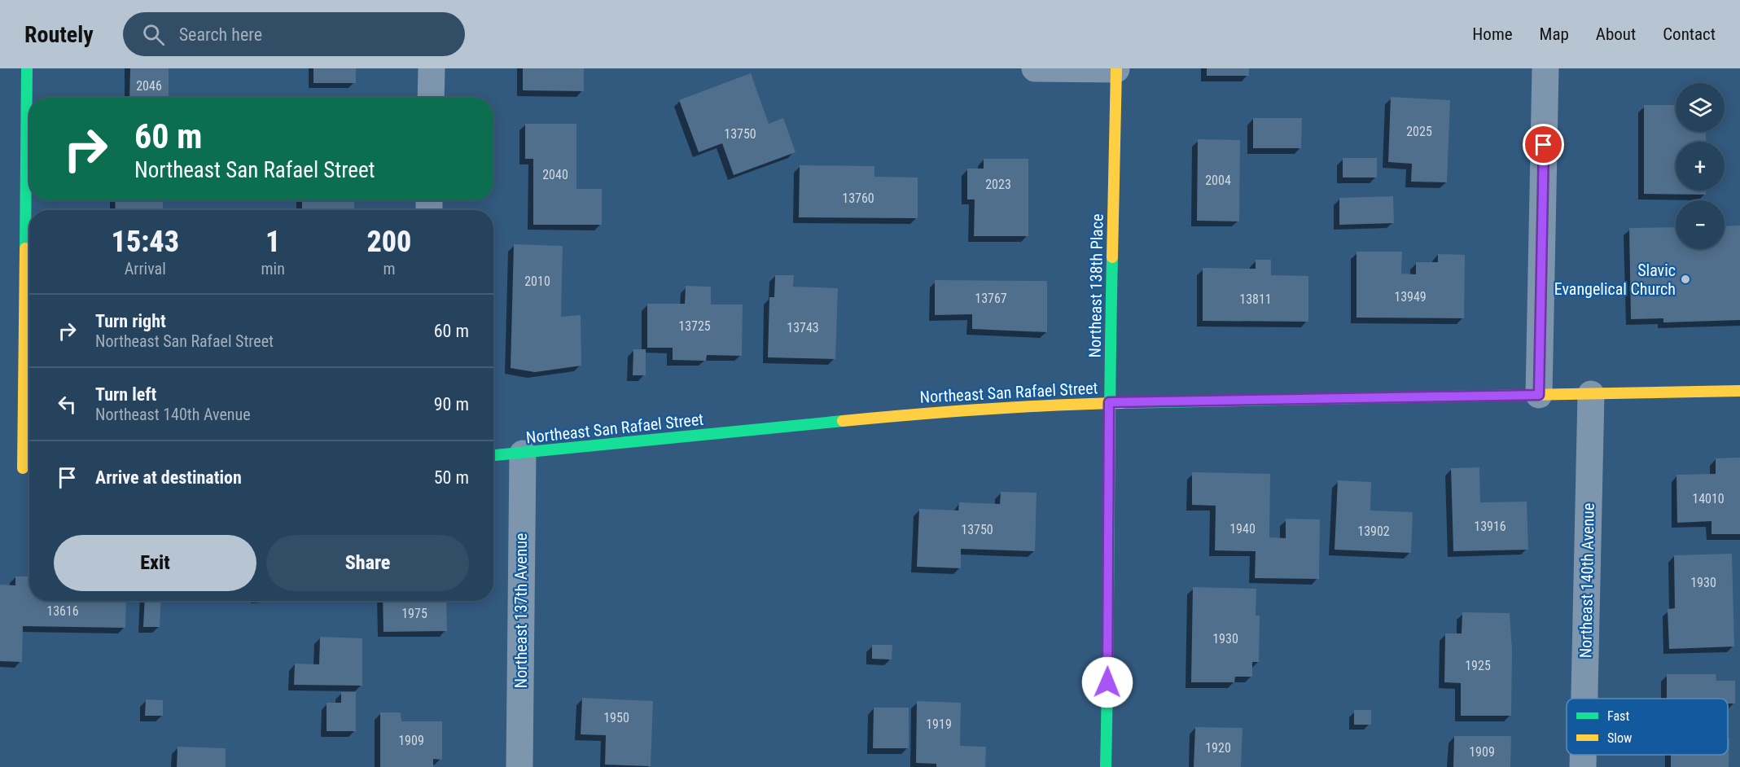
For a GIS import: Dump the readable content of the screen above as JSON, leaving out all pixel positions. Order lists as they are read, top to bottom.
{
  "streets": {
    "street": [
      "Northeast 138th Place",
      "Northeast San Rafael Street",
      "Northeast 140th Avenue",
      "Northeast 137th Avenue"
    ]
  },
  "crossings": [
    ["Northeast 138th Place", "Northeast San Rafael Street"],
    ["Northeast San Rafael Street", "Northeast 140th Avenue"],
    ["Northeast San Rafael Street", "Northeast 137th Avenue"]
  ],
  "places": ["Slavic Evangelical Church"],
  "house_numbers": [
    "2046",
    "2025",
    "13750",
    "2040",
    "2004",
    "2023",
    "13760",
    "2010",
    "13949",
    "13767",
    "13811",
    "13725",
    "13743",
    "14010",
    "13916",
    "1940",
    "13750",
    "13902",
    "1930",
    "13616",
    "1975",
    "1930",
    "1925",
    "1950",
    "1919",
    "1909",
    "1920",
    "1909"
  ],
  "legend": ["Fast", "Slow"],
  "page": {
    "header": "Routely",
    "search": "Search here",
    "nav": [
      "Home",
      "Map",
      "About",
      "Contact"
    ],
    "map_buttons": ["+", "−"],
    "turn": ["60 m", "Northeast San Rafael Street"],
    "eta": [
      "15:43",
      "Arrival",
      "1",
      "min",
      "200",
      "m"
    ],
    "list": [
      {
        "name": "Turn right",
        "note": "Northeast San Rafael Street",
        "value": "60 m"
      },
      {
        "name": "Turn left",
        "note": "Northeast 140th Avenue",
        "value": "90 m"
      },
      {
        "name": "Arrive at destination",
        "value": "50 m"
      }
    ],
    "buttons": ["Exit", "Share"]
  }
}
